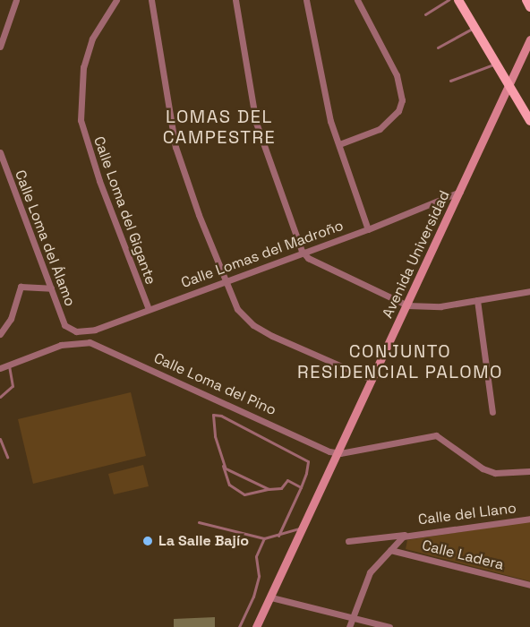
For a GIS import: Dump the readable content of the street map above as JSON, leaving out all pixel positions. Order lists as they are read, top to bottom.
{
  "streets": {
    "street": [
      "Calle Loma del Gigante",
      "Calle Loma del Álamo",
      "Calle Lomas del Madroño",
      "Avenida Universidad",
      "Calle Loma del Pino",
      "Calle del Llano",
      "Calle Ladera"
    ]
  },
  "crossings": [
    ["Calle Loma del Gigante", "Calle Lomas del Madroño"],
    ["Calle Loma del Álamo", "Calle Lomas del Madroño"],
    ["Calle Lomas del Madroño", "Avenida Universidad"],
    ["Avenida Universidad", "Calle Loma del Pino"],
    ["Calle del Llano", "Calle Ladera"]
  ],
  "districts": ["LOMAS DEL CAMPESTRE", "CONJUNTO RESIDENCIAL PALOMO"],
  "places": ["La Salle Bajío"]
}
